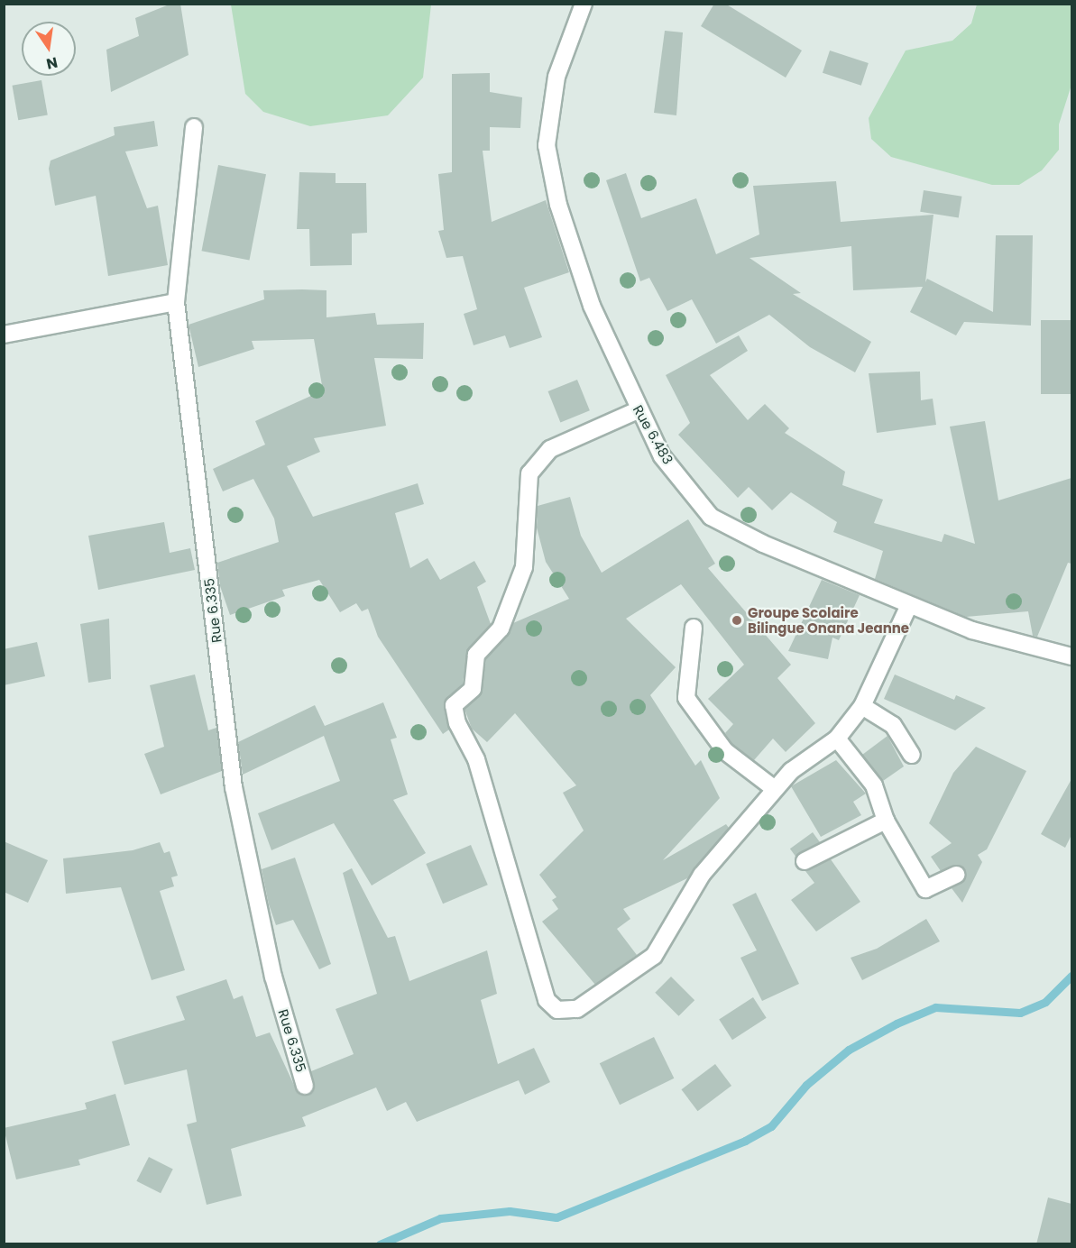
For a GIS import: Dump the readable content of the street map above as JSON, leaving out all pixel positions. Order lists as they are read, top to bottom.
{
  "streets": {
    "street": ["Rue 6.483", "Rue 6.335"]
  },
  "places": ["Groupe Scolaire Bilingue Onana Jeanne"],
  "north": "bottom"
}
